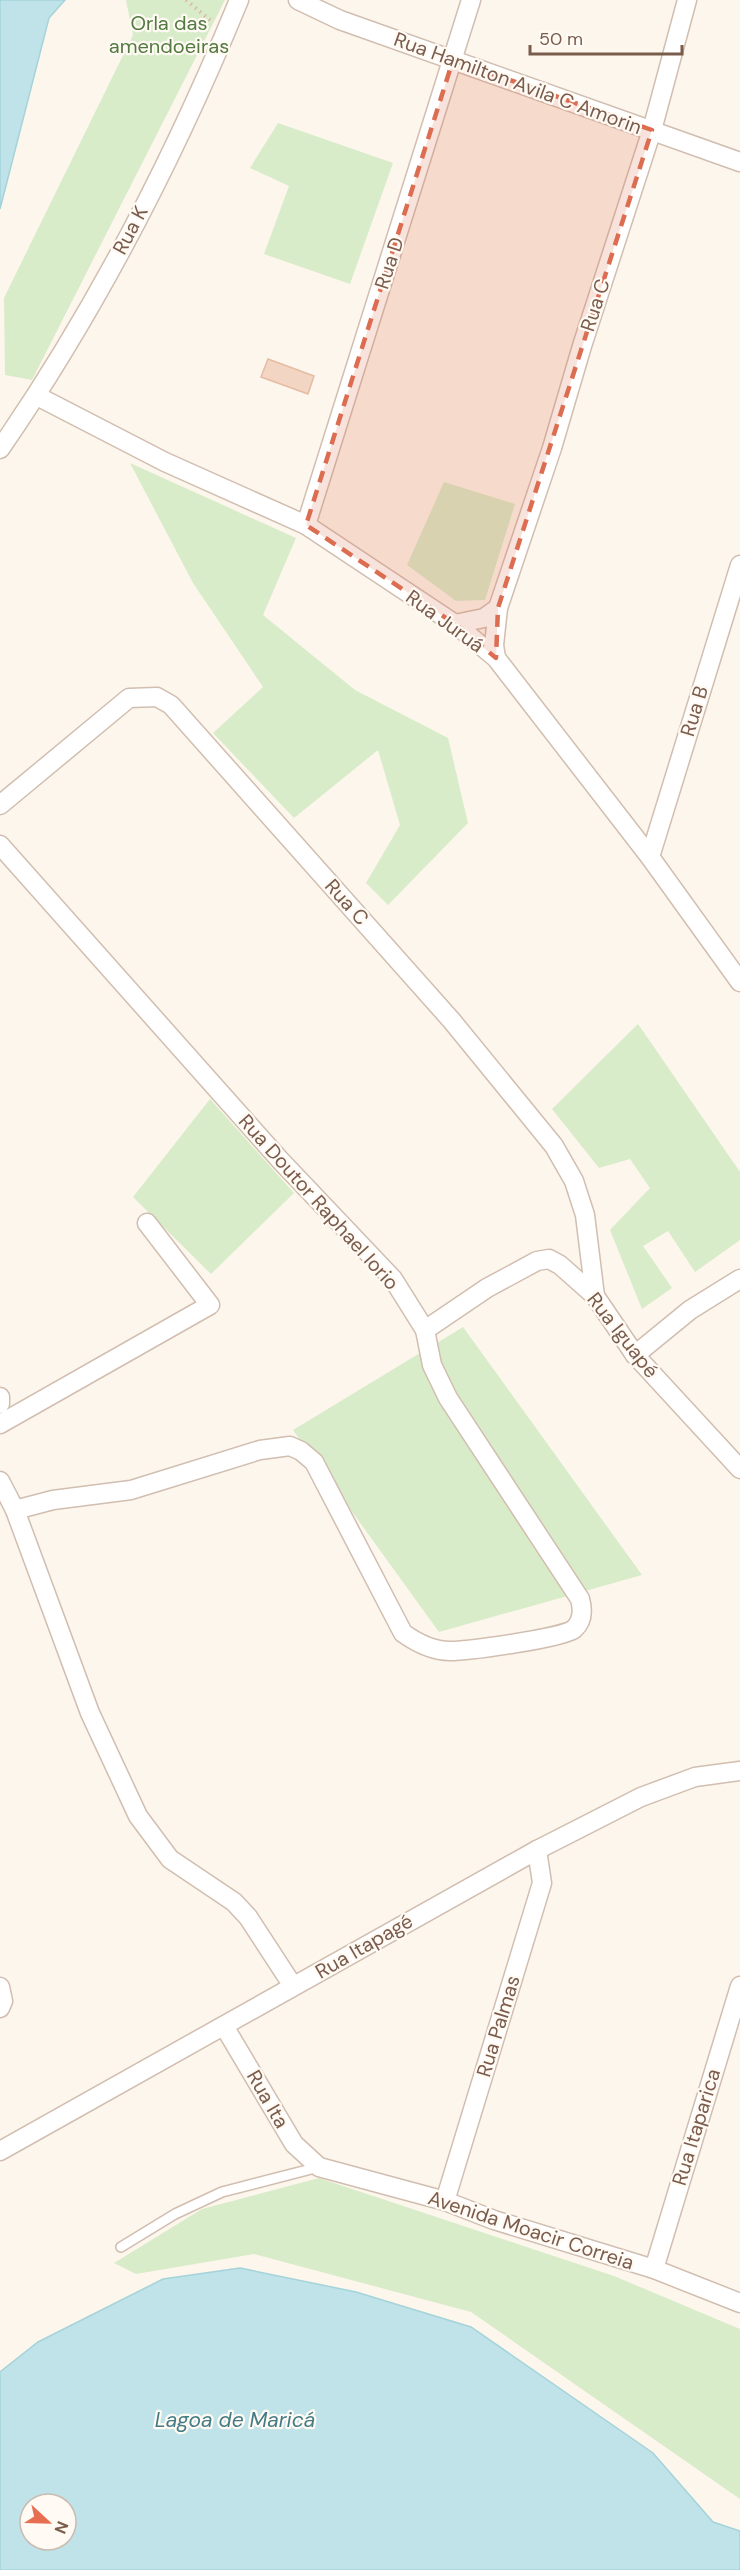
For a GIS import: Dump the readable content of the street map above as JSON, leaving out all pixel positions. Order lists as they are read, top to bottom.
{
  "streets": {
    "street": [
      "Rua Hamilton Avila C Amorin",
      "Rua K",
      "Rua D",
      "Rua C",
      "Rua Juruá",
      "Rua B",
      "Rua Doutor Raphael Iorio",
      "Rua Iguapé",
      "Rua Itapagé",
      "Rua Palmas",
      "Rua Ita",
      "Rua Itaparica",
      "Avenida Moacir Correia"
    ]
  },
  "crossings": [
    ["Rua Hamilton Avila C Amorin", "Rua D"],
    ["Rua Hamilton Avila C Amorin", "Rua C"],
    ["Rua K", "Rua Juruá"],
    ["Rua D", "Rua Juruá"],
    ["Rua C", "Rua Juruá"],
    ["Rua C", "Rua Iguapé"],
    ["Rua Juruá", "Rua B"],
    ["Rua Doutor Raphael Iorio", "Rua Iguapé"],
    ["Rua Itapagé", "Rua Palmas"],
    ["Rua Itapagé", "Rua Ita"],
    ["Rua Palmas", "Avenida Moacir Correia"],
    ["Rua Ita", "Avenida Moacir Correia"],
    ["Rua Itaparica", "Avenida Moacir Correia"]
  ],
  "water": ["Lagoa de Maricá"],
  "parks": ["Orla das amendoeiras"],
  "scale_bar": "50 m",
  "north": "right"
}
